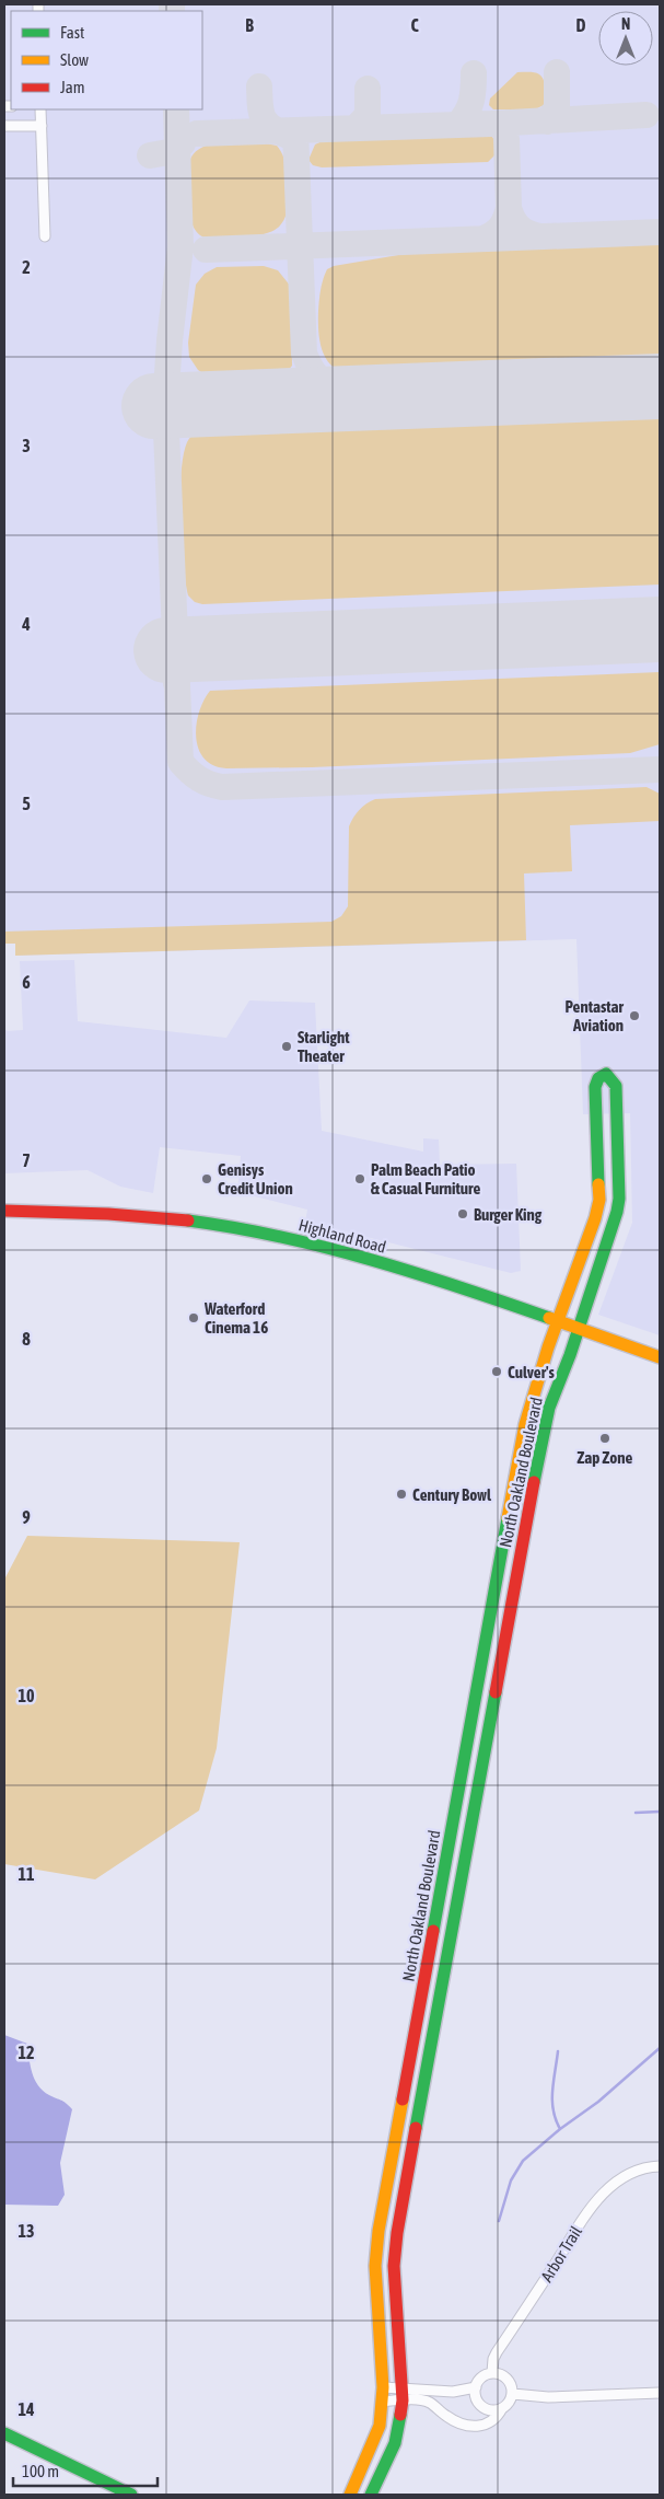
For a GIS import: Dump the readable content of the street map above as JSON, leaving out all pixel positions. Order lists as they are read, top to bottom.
{
  "streets": {
    "main road": ["Highland Road", "North Oakland Boulevard"],
    "street": ["Arbor Trail"]
  },
  "crossings": [
    ["Highland Road", "North Oakland Boulevard"]
  ],
  "places": [
    "Pentastar Aviation",
    "Starlight Theater",
    "Genisys Credit Union",
    "Palm Beach Patio & Casual Furniture",
    "Burger King",
    "Waterford Cinema 16",
    "Culver's",
    "Zap Zone",
    "Century Bowl"
  ],
  "legend": ["Fast", "Slow", "Jam"],
  "scale_bar": "100 m",
  "north": "top",
  "grid": {
    "columns": ["B", "C", "D"],
    "rows": [
      "2",
      "3",
      "4",
      "5",
      "6",
      "7",
      "8",
      "9",
      "10",
      "11",
      "12",
      "13",
      "14"
    ]
  }
}
